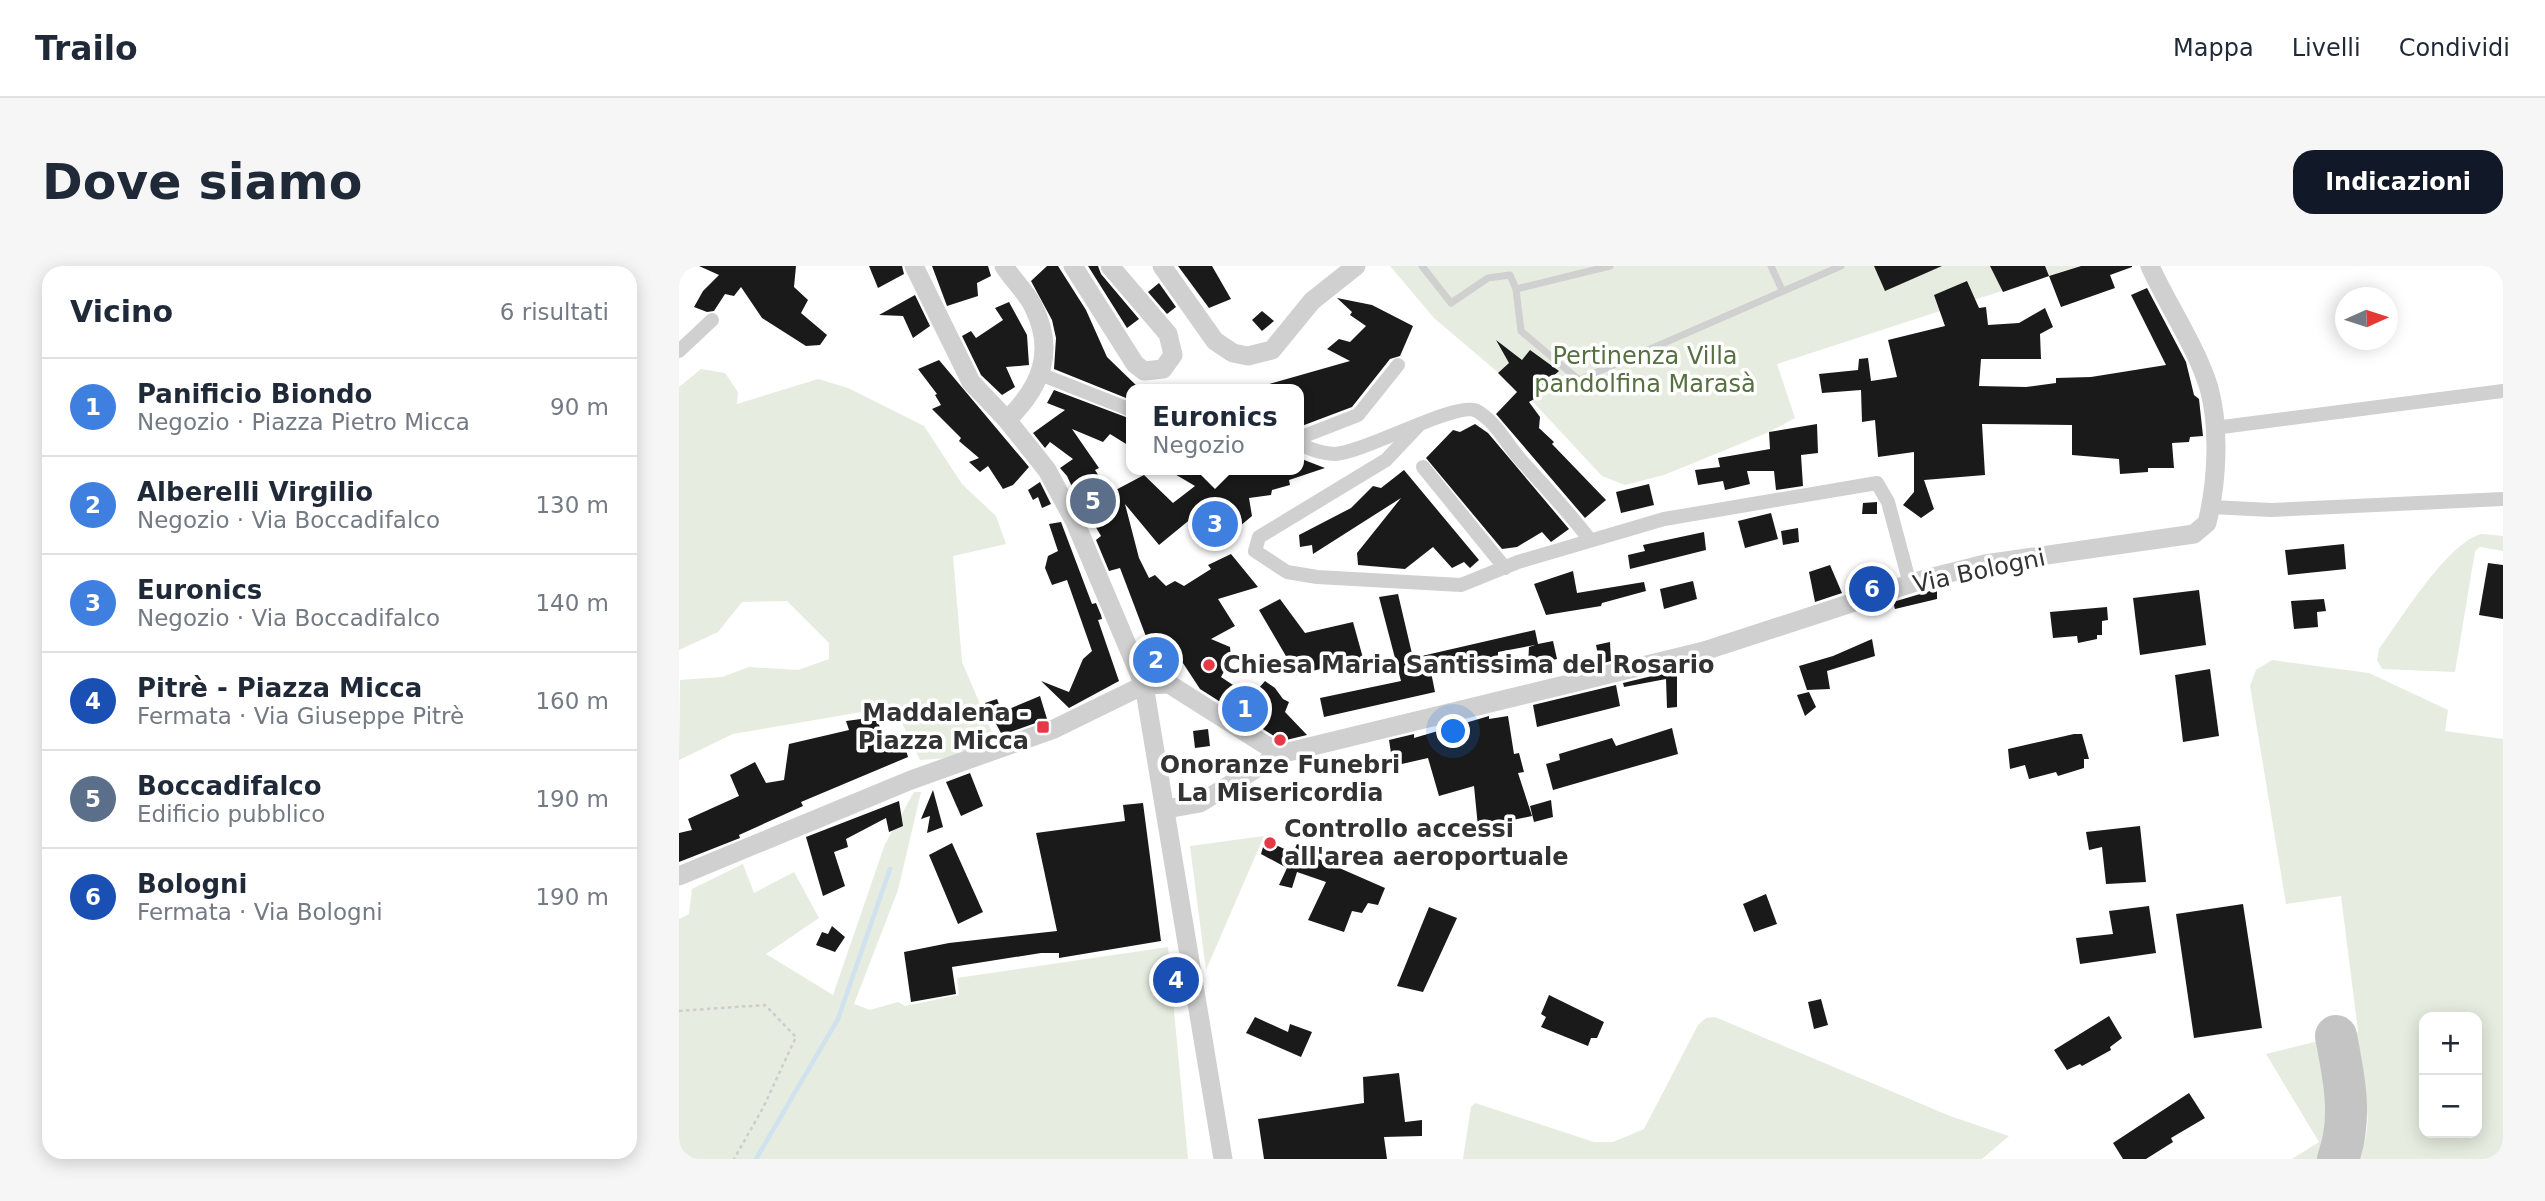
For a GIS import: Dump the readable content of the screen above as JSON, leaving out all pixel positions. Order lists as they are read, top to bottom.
{
  "streets": {
    "street": ["Via Bologni"]
  },
  "parks": ["Pertinenza Villa pandolfina Marasà"],
  "places": {
    "other": ["Chiesa Maria Santissima del Rosario", "Onoranze Funebri La Misericordia", "Controllo accessi all'area aeroportuale"],
    "transit": ["Maddalena - Piazza Micca"]
  },
  "north": "right",
  "page": {
    "header": "Trailo",
    "nav": ["Mappa", "Livelli", "Condividi"],
    "buttons": "Indicazioni",
    "title": "Dove siamo",
    "heading": ["Vicino", "6 risultati"],
    "list": [
      {
        "mark": "1",
        "name": "Panificio Biondo",
        "note": "Negozio · Piazza Pietro Micca",
        "value": "90 m"
      },
      {
        "mark": "2",
        "name": "Alberelli Virgilio",
        "note": "Negozio · Via Boccadifalco",
        "value": "130 m"
      },
      {
        "mark": "3",
        "name": "Euronics",
        "note": "Negozio · Via Boccadifalco",
        "value": "140 m"
      },
      {
        "mark": "4",
        "name": "Pitrè - Piazza Micca",
        "note": "Fermata · Via Giuseppe Pitrè",
        "value": "160 m"
      },
      {
        "mark": "5",
        "name": "Boccadifalco",
        "note": "Edificio pubblico",
        "value": "190 m"
      },
      {
        "mark": "6",
        "name": "Bologni",
        "note": "Fermata · Via Bologni",
        "value": "190 m"
      }
    ],
    "popup": ["Euronics", "Negozio"],
    "pins": [
      "5",
      "3",
      "6",
      "2",
      "1",
      "4"
    ],
    "map_buttons": ["+", "−"]
  }
}
